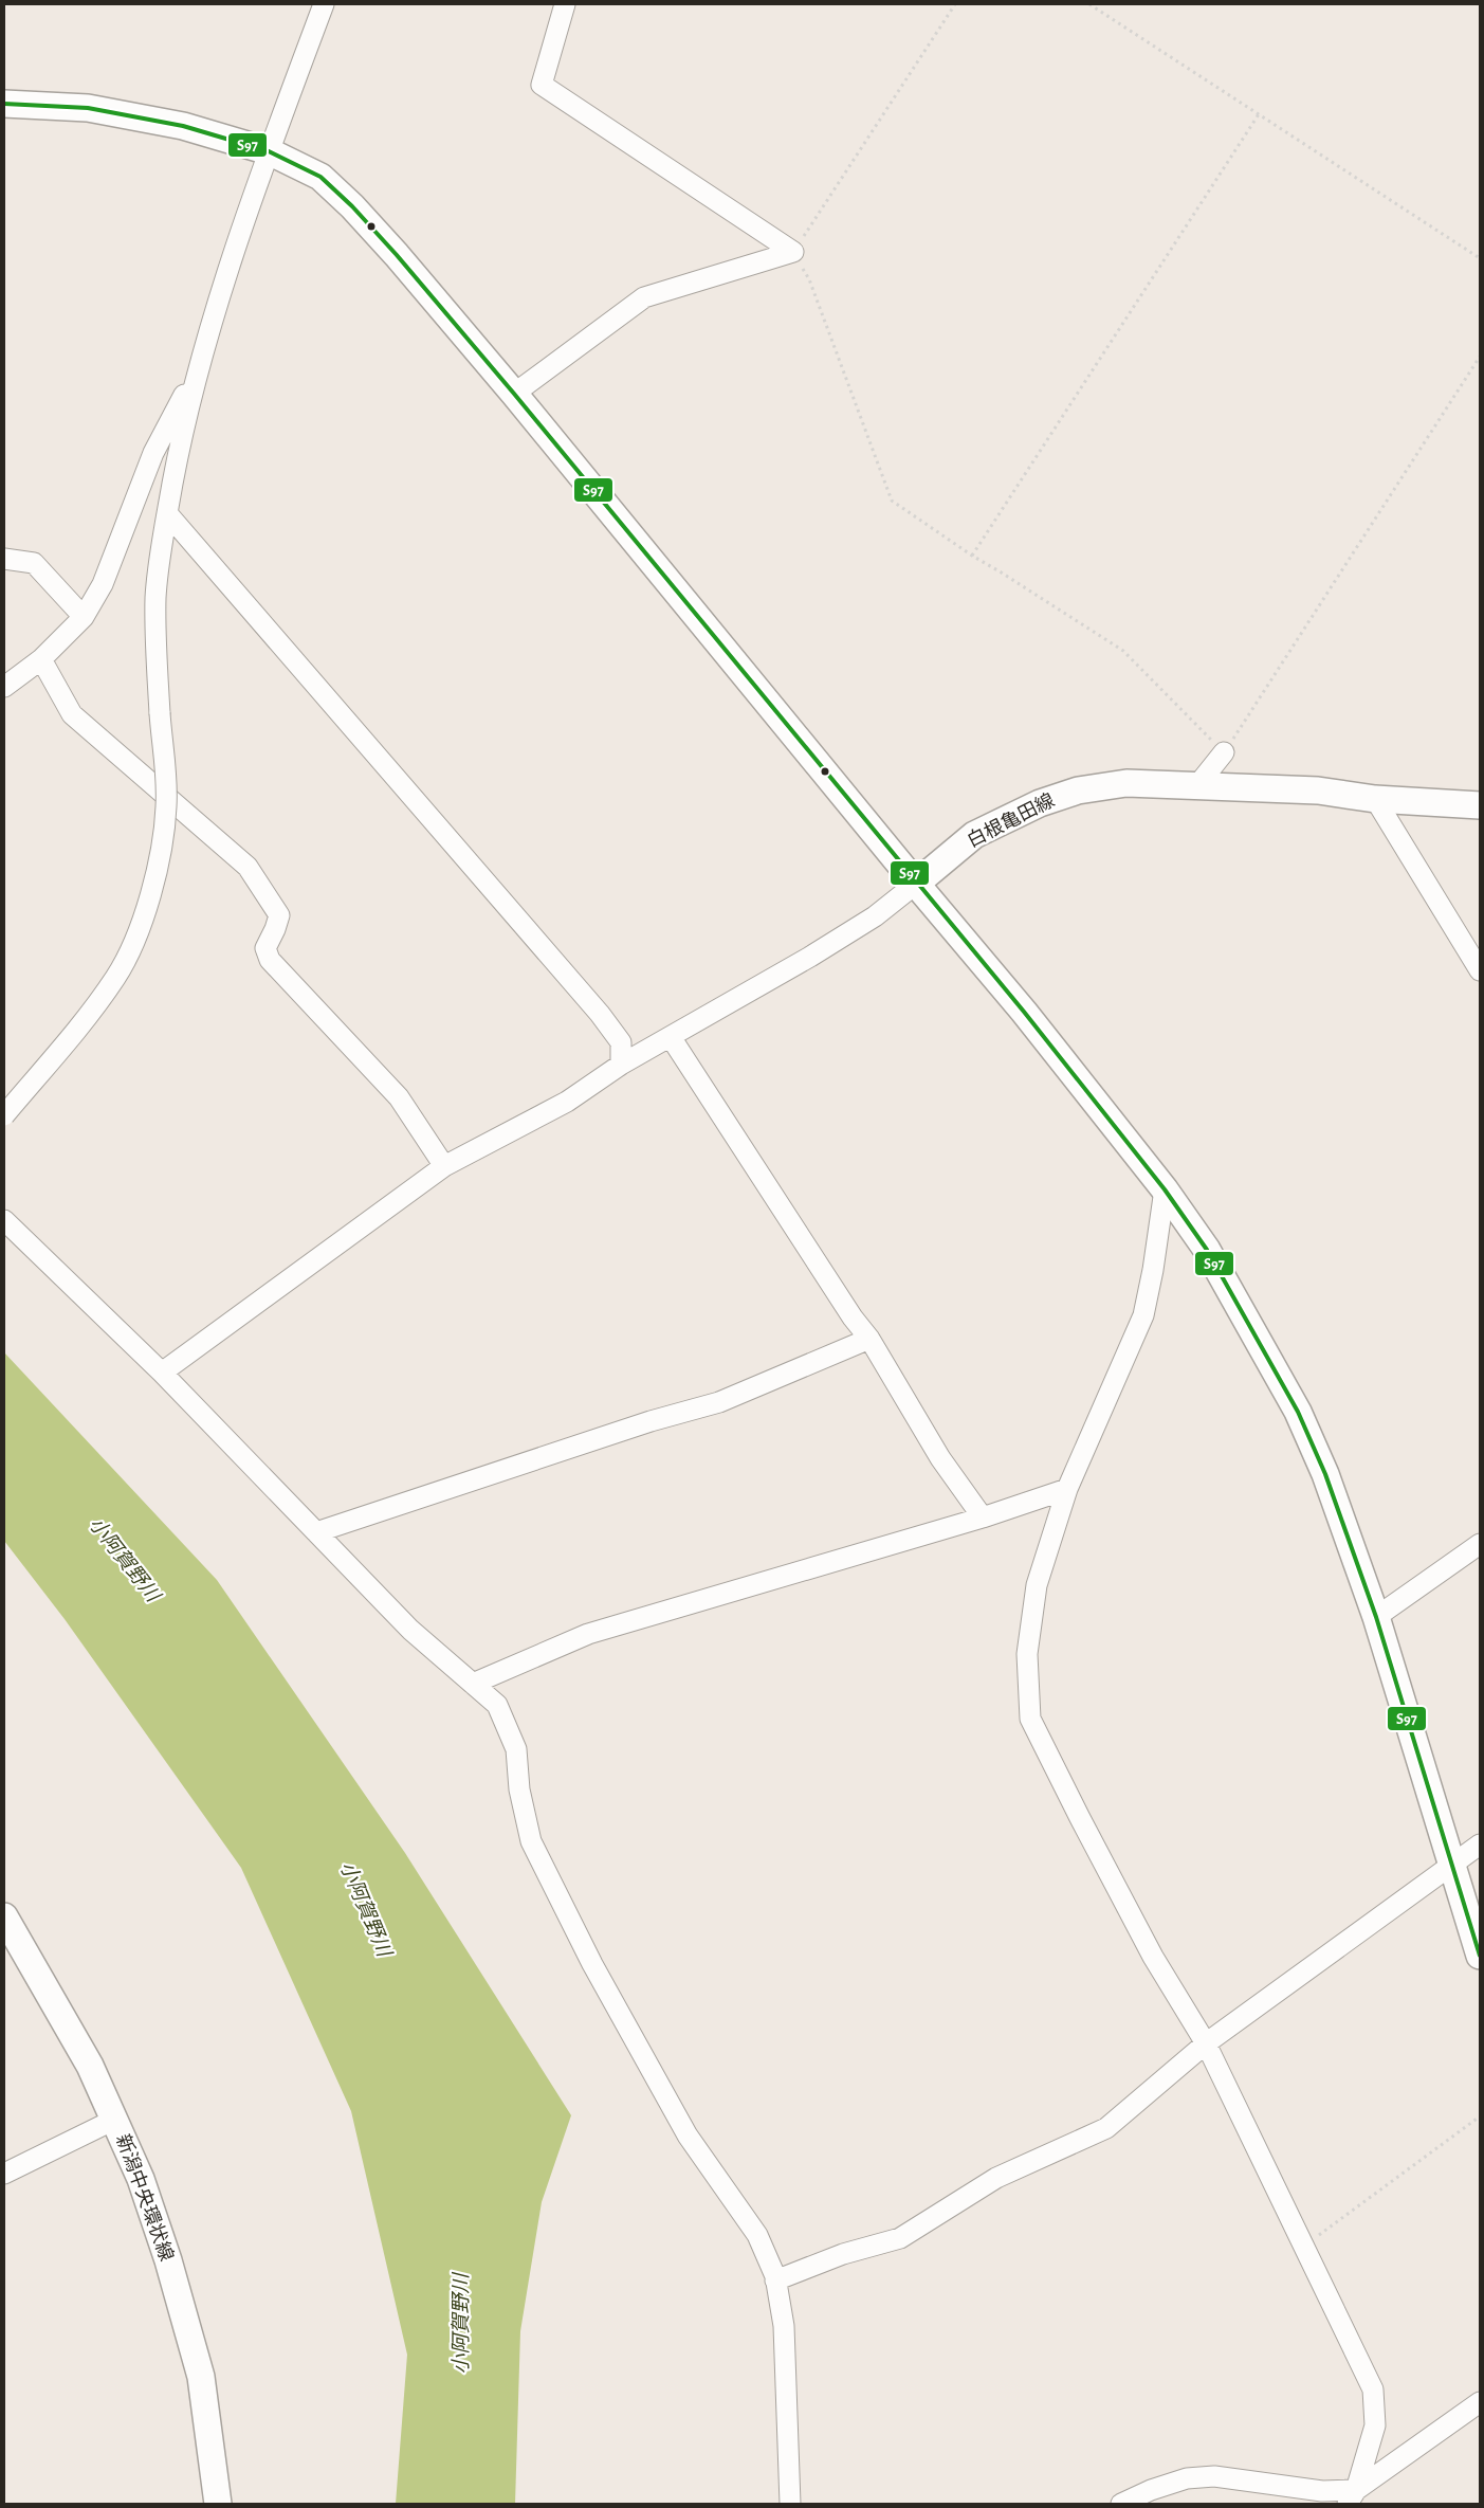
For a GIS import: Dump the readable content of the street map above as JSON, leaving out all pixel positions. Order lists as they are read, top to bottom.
{
  "streets": {
    "main road": ["白根亀田線", "新潟中央環状線"]
  },
  "water": ["小阿賀野川"],
  "lines": ["transit line S97"]
}
